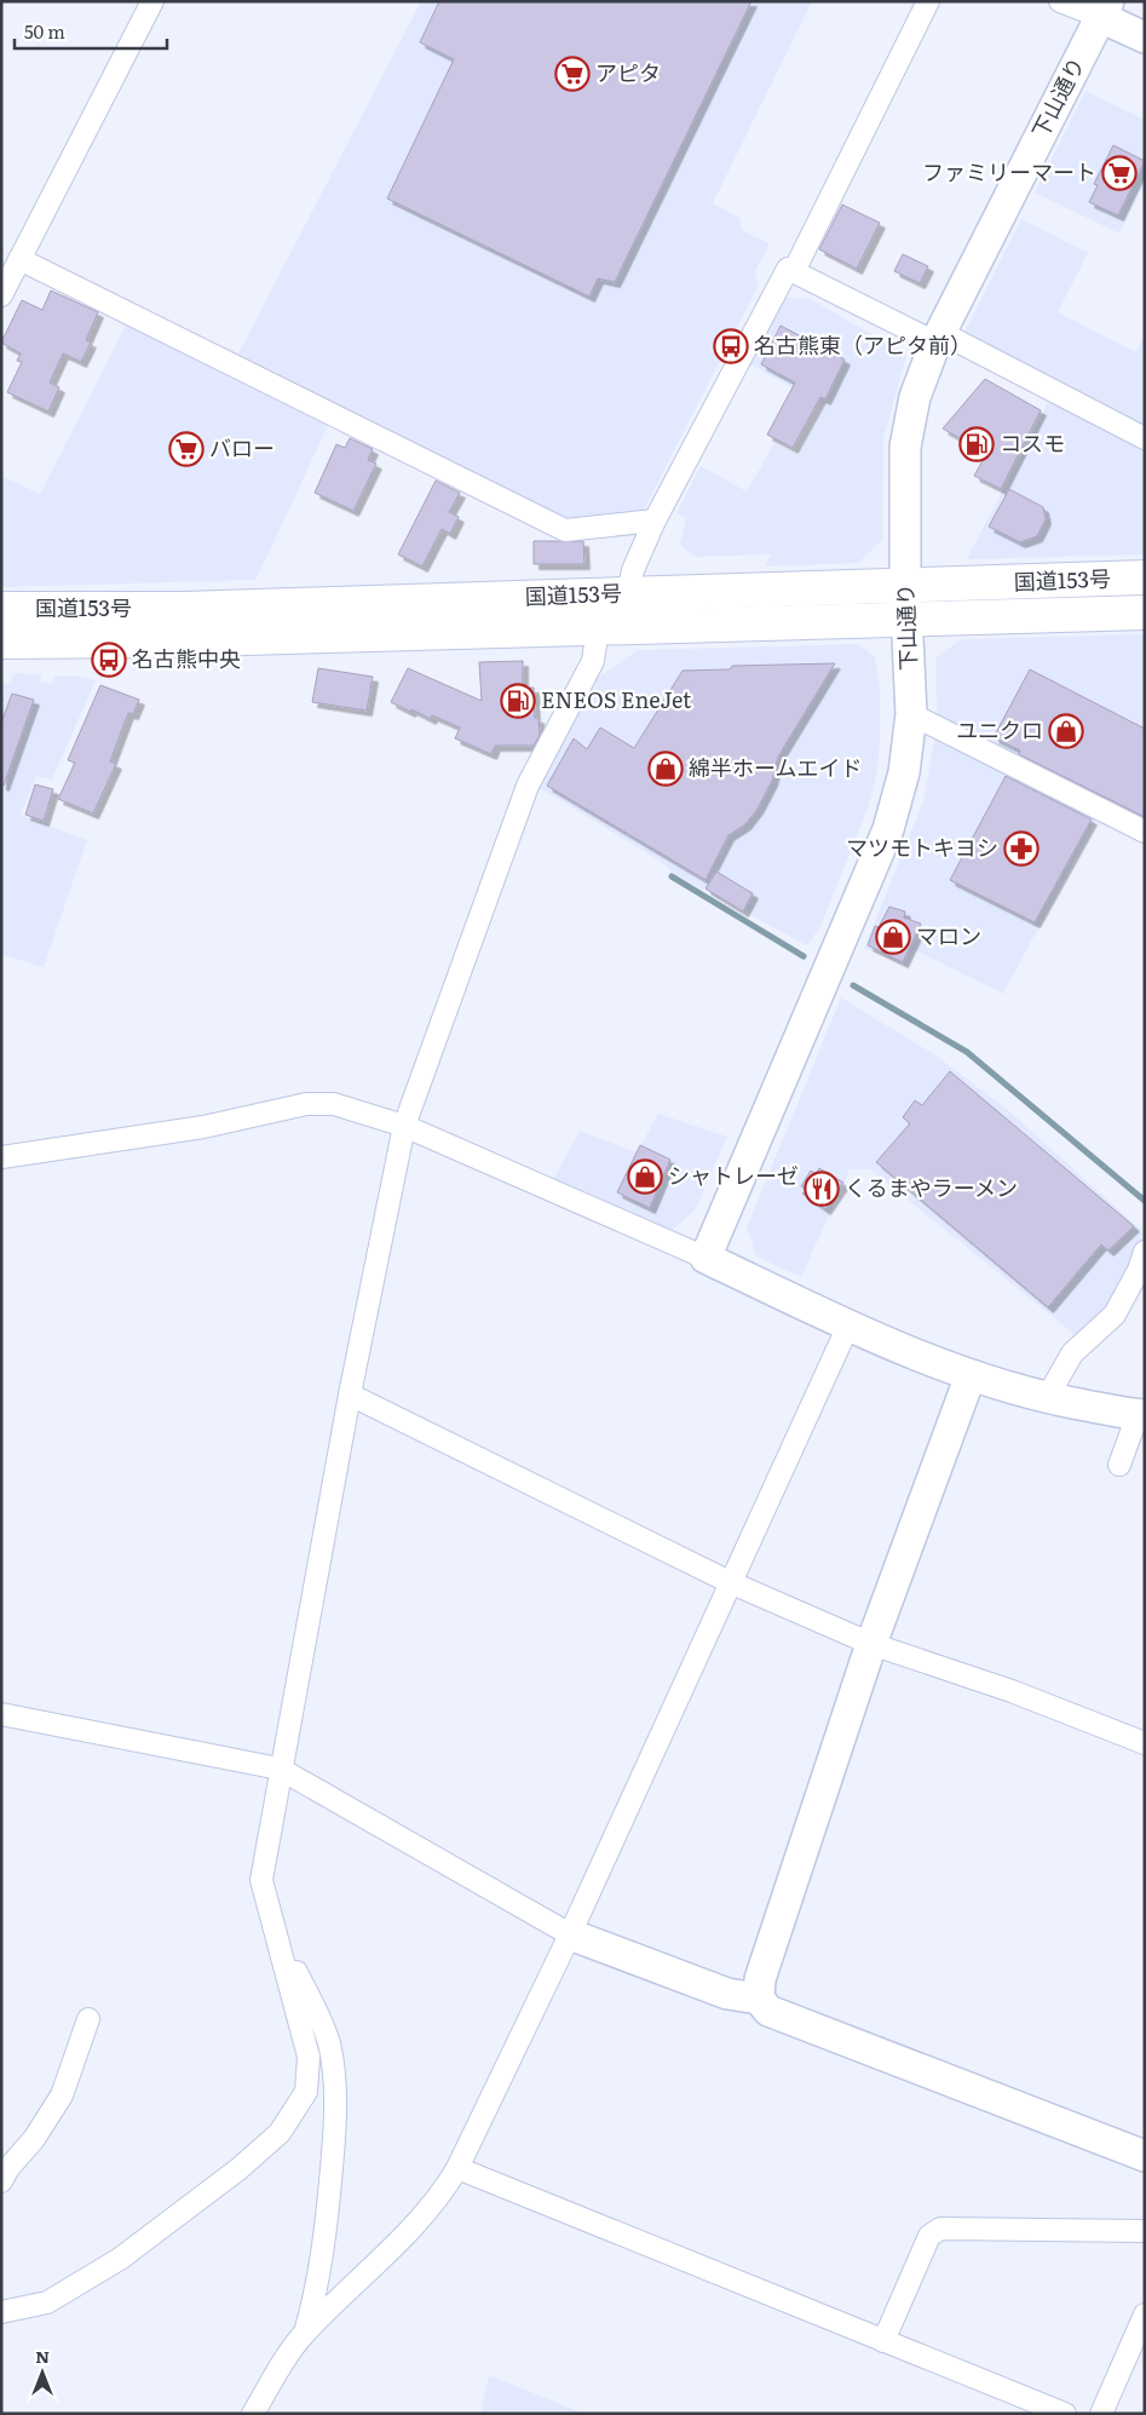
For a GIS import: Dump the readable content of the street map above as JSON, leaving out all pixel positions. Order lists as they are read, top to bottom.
{
  "streets": {
    "highway": ["国道153号"],
    "street": ["下山通り"]
  },
  "crossings": [
    ["下山通り", "国道153号"]
  ],
  "places": {
    "supermarket": ["アピタ", "ファミリーマート", "バロー"],
    "bus stop": ["名古熊東（アピタ前）", "名古熊中央"],
    "fuel station": ["コスモ", "ENEOS EneJet"],
    "shop": [
      "ユニクロ",
      "綿半ホームエイド",
      "マロン",
      "シャトレーゼ"
    ],
    "pharmacy": ["マツモトキヨシ"],
    "restaurant": ["くるまやラーメン"]
  },
  "scale_bar": "50 m",
  "north": "top"
}
